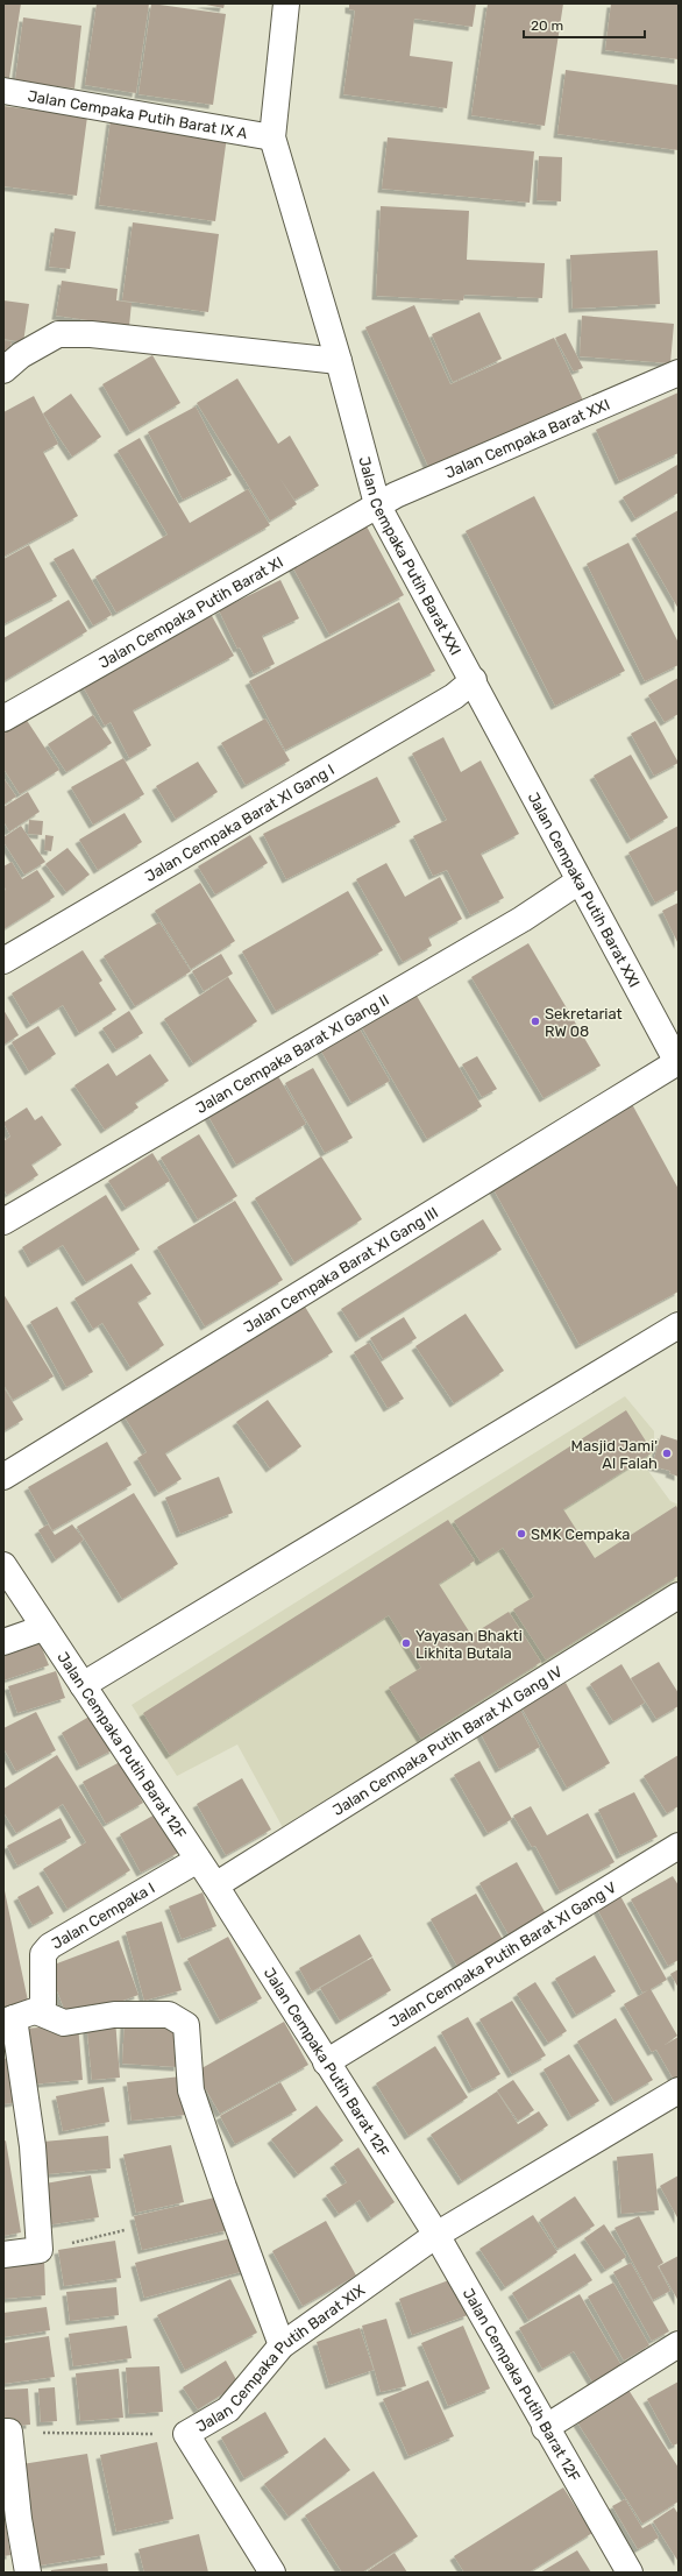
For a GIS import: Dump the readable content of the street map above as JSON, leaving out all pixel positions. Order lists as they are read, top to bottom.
{
  "streets": {
    "street": [
      "Jalan Cempaka Putih Barat IX A",
      "Jalan Cempaka Barat XXI",
      "Jalan Cempaka Putih Barat XXI",
      "Jalan Cempaka Putih Barat XI",
      "Jalan Cempaka Barat XI Gang I",
      "Jalan Cempaka Barat XI Gang II",
      "Jalan Cempaka Barat XI Gang III",
      "Jalan Cempaka Putih Barat XI Gang IV",
      "Jalan Cempaka Putih Barat 12F",
      "Jalan Cempaka I",
      "Jalan Cempaka Putih Barat XI Gang V",
      "Jalan Cempaka Putih Barat XIX"
    ]
  },
  "crossings": [
    ["Jalan Cempaka Putih Barat IX A", "Jalan Cempaka Putih Barat XXI"],
    ["Jalan Cempaka Barat XXI", "Jalan Cempaka Putih Barat XXI"],
    ["Jalan Cempaka Barat XXI", "Jalan Cempaka Putih Barat XI"],
    ["Jalan Cempaka Putih Barat XXI", "Jalan Cempaka Putih Barat XI"],
    ["Jalan Cempaka Putih Barat XXI", "Jalan Cempaka Barat XI Gang I"],
    ["Jalan Cempaka Putih Barat XXI", "Jalan Cempaka Barat XI Gang II"],
    ["Jalan Cempaka Putih Barat XXI", "Jalan Cempaka Barat XI Gang III"],
    ["Jalan Cempaka Putih Barat XI Gang IV", "Jalan Cempaka Putih Barat 12F"],
    ["Jalan Cempaka Putih Barat 12F", "Jalan Cempaka I"],
    ["Jalan Cempaka Putih Barat 12F", "Jalan Cempaka Putih Barat XI Gang V"],
    ["Jalan Cempaka Putih Barat 12F", "Jalan Cempaka Putih Barat XIX"]
  ],
  "places": [
    "Sekretariat RW 08",
    "Masjid Jami' Al Falah",
    "SMK Cempaka",
    "Yayasan Bhakti Likhita Butala"
  ],
  "scale_bar": "20 m"
}
